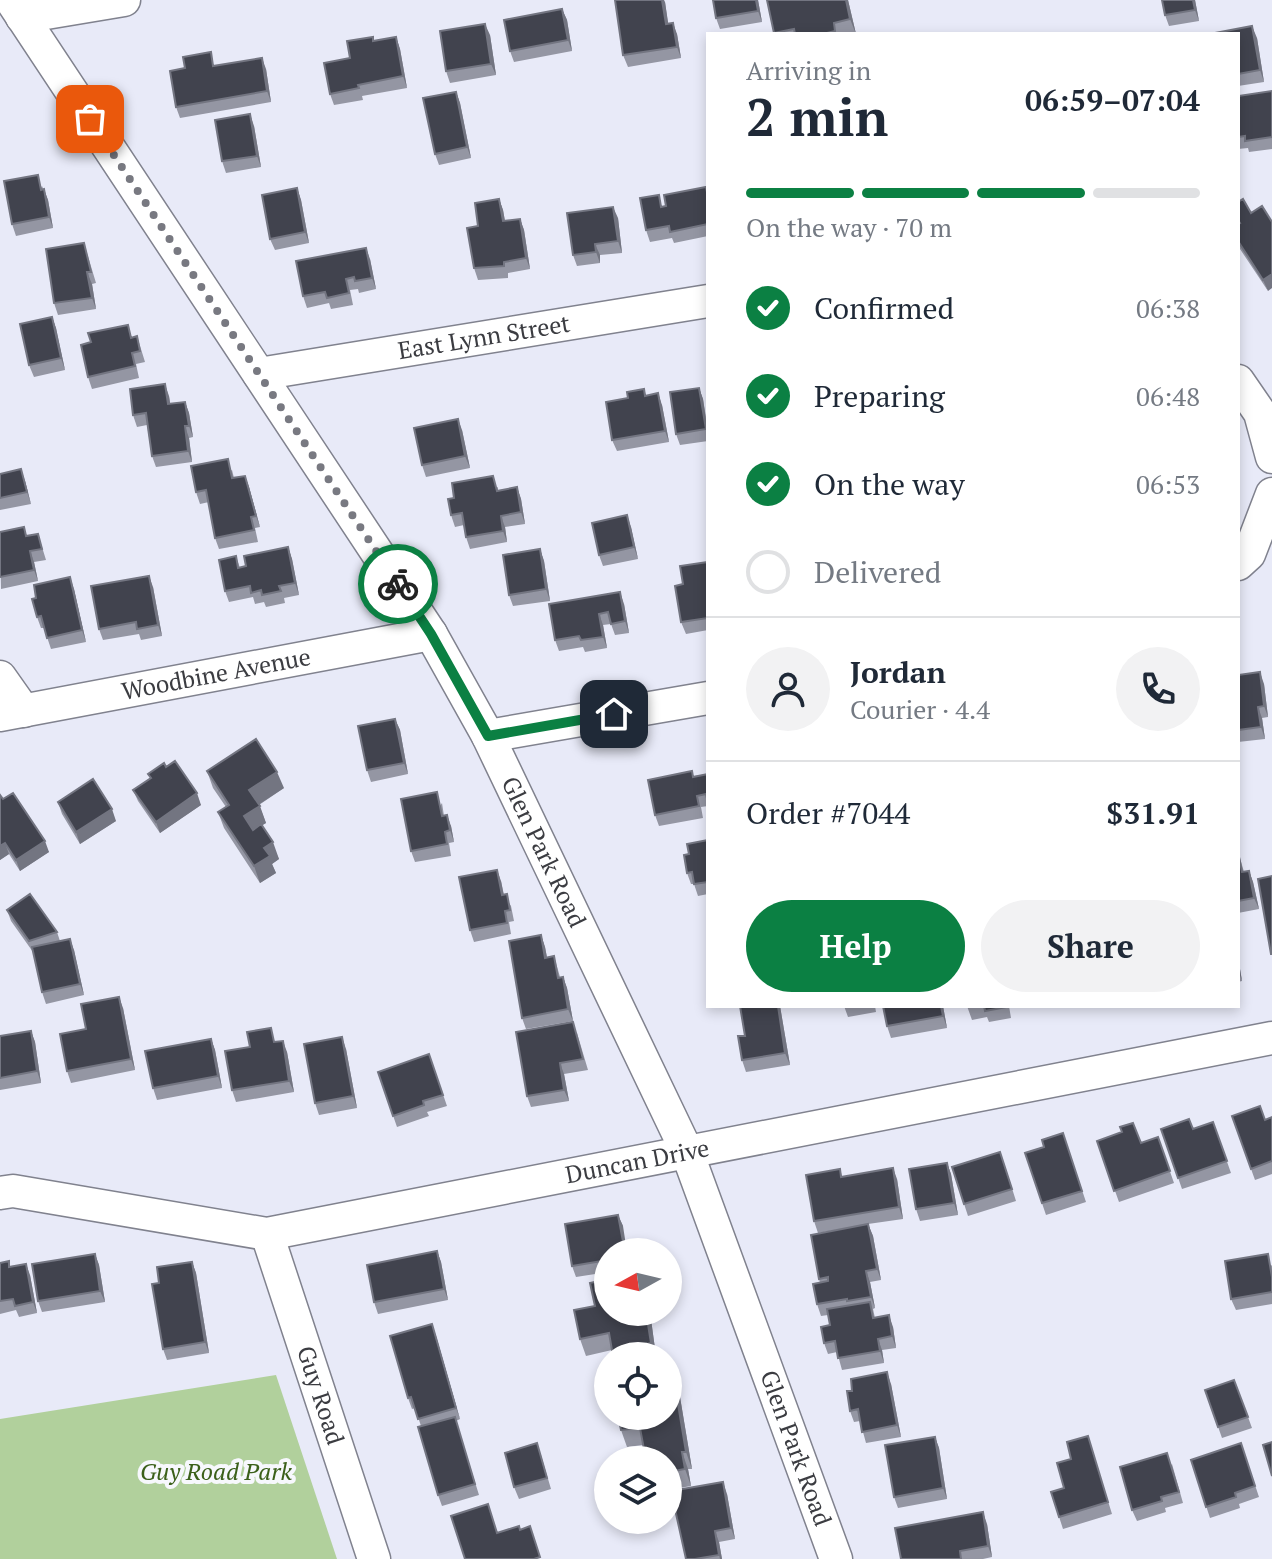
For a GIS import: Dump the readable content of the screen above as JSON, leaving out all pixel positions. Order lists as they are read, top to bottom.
{
  "streets": {
    "street": [
      "East Lynn Street",
      "Woodbine Avenue",
      "Glen Park Road",
      "Duncan Drive",
      "Guy Road"
    ]
  },
  "crossings": [
    ["East Lynn Street", "Glen Park Road"],
    ["Woodbine Avenue", "Glen Park Road"],
    ["Glen Park Road", "Duncan Drive"],
    ["Duncan Drive", "Guy Road"]
  ],
  "parks": ["Guy Road Park"],
  "north": "left",
  "page": {
    "heading": ["2 min", "Arriving in", "06:59–07:04"],
    "panel": [
      "Jordan",
      "Courier · 4.4",
      "Order #7044",
      "$31.91"
    ],
    "bar": "On the way · 70 m",
    "list": [
      ["Confirmed", "06:38"],
      ["Preparing", "06:48"],
      ["On the way", "06:53"],
      "Delivered"
    ],
    "buttons": ["Help", "Share"]
  }
}
